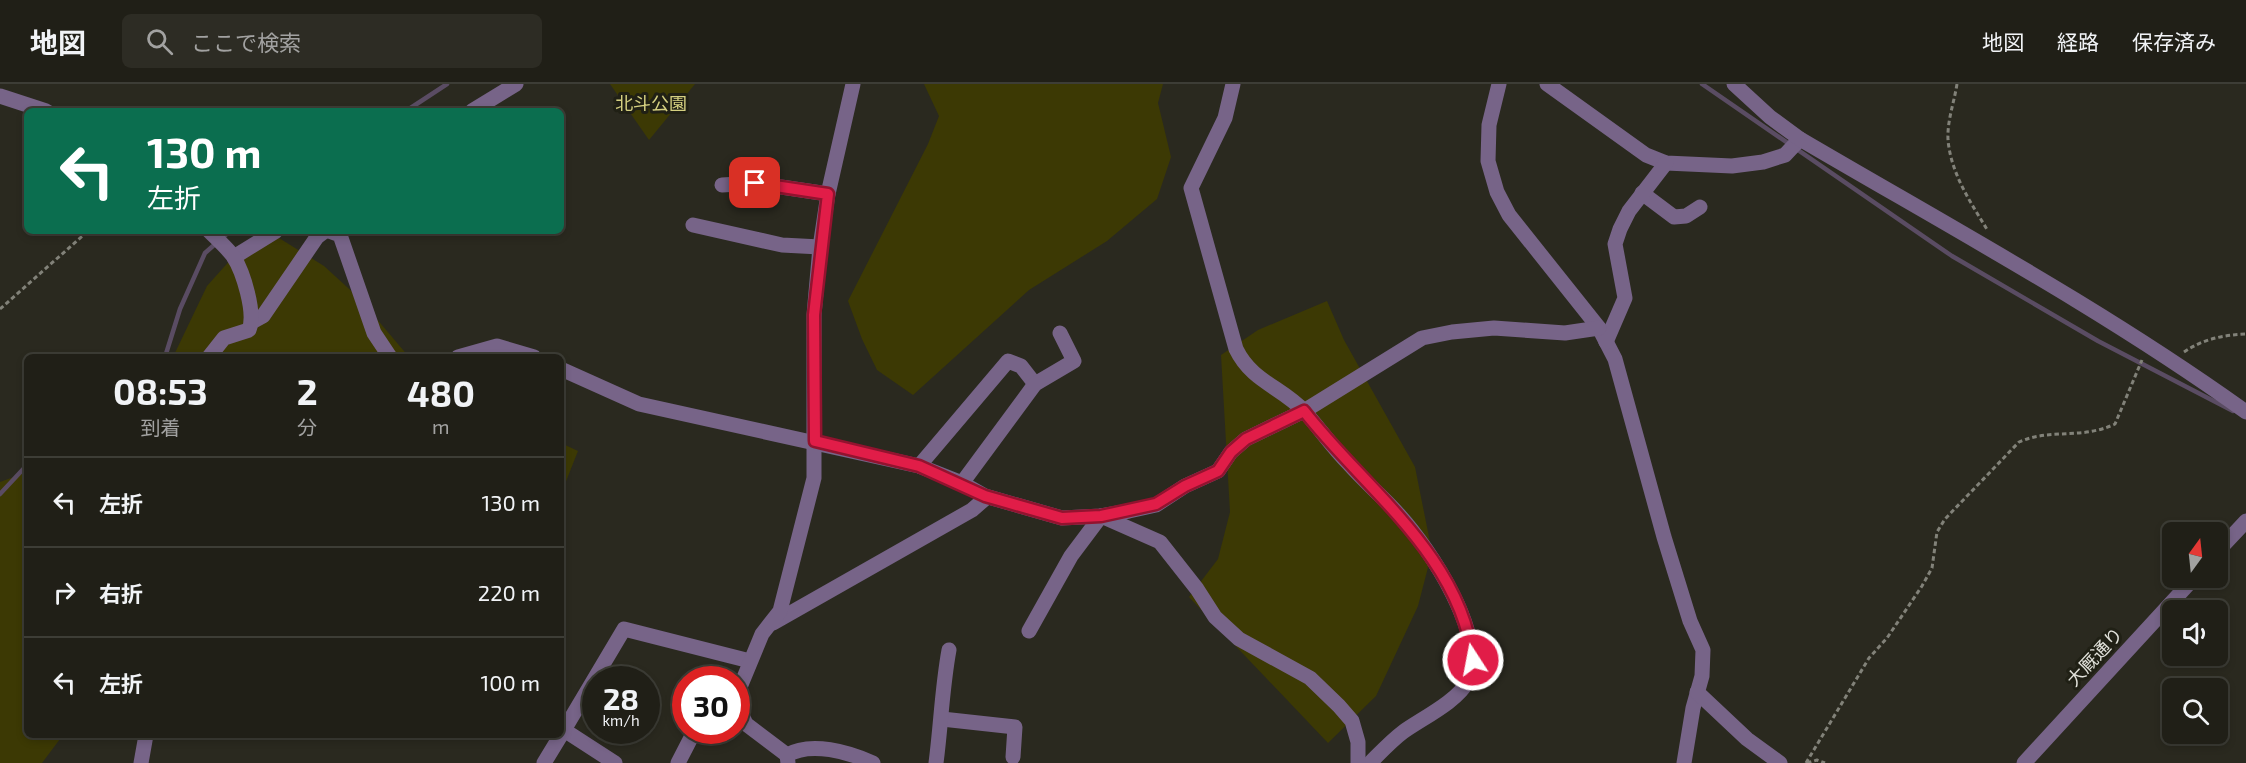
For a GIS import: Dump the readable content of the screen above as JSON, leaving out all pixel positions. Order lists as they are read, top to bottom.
{
  "streets": {
    "street": ["大厩通り"]
  },
  "parks": ["北斗公園"],
  "north": "top",
  "page": {
    "header": "地図",
    "search": "ここで検索",
    "nav": ["地図", "経路", "保存済み"],
    "turn": ["130 m", "左折"],
    "eta": [
      "08:53",
      "到着",
      "2",
      "分",
      "480",
      "m"
    ],
    "list": [
      {
        "name": "左折",
        "value": "130 m"
      },
      {
        "name": "右折",
        "value": "220 m"
      },
      {
        "name": "左折",
        "value": "100 m"
      }
    ],
    "speed": "28 km/h",
    "limit": "30"
  }
}
